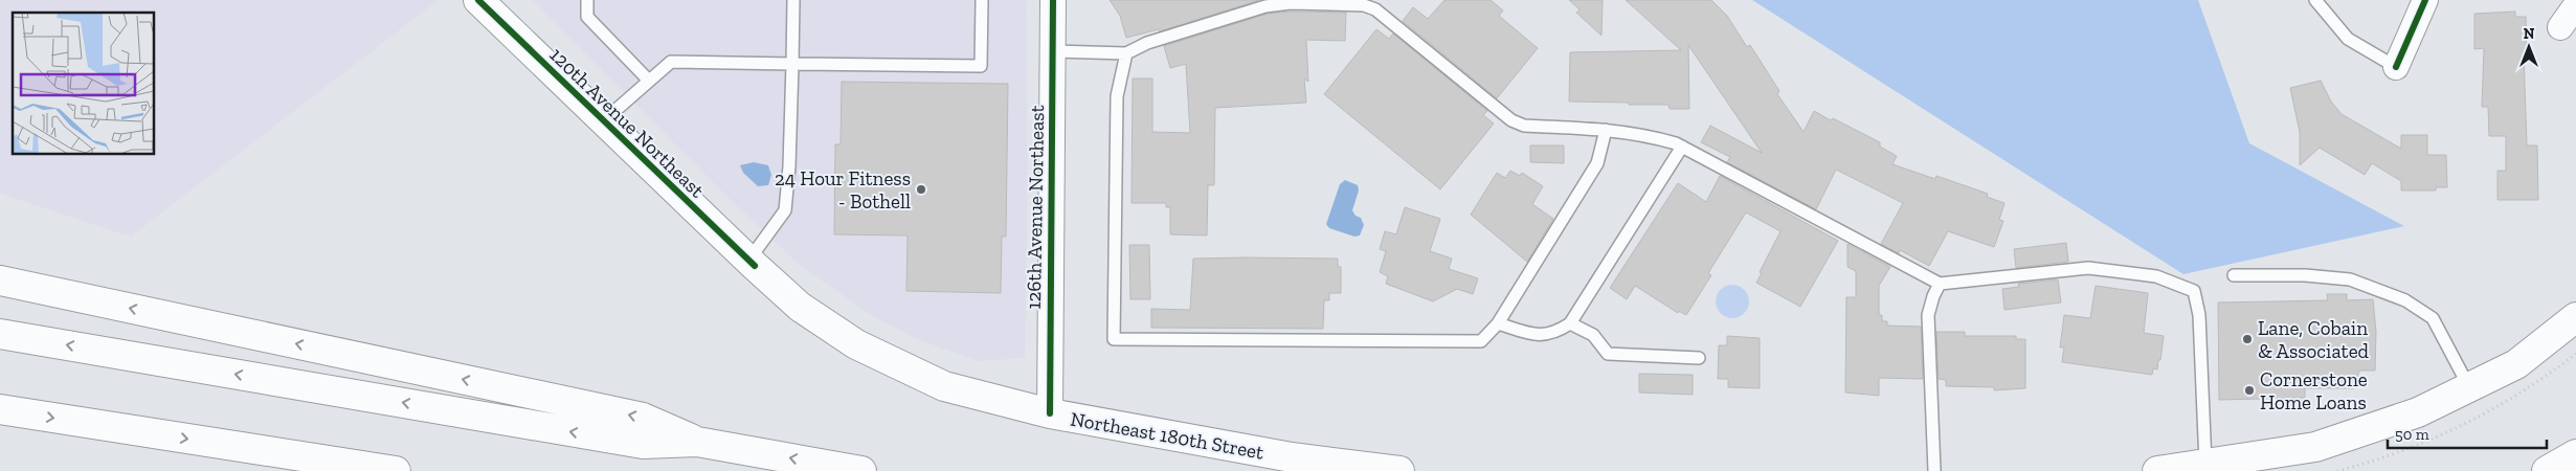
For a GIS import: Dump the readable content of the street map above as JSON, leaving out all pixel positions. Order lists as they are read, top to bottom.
{
  "streets": {
    "main road": ["120th Avenue Northeast", "Northeast 180th Street"],
    "street": ["126th Avenue Northeast"]
  },
  "crossings": [
    ["120th Avenue Northeast", "Northeast 180th Street"],
    ["126th Avenue Northeast", "Northeast 180th Street"]
  ],
  "places": ["24 Hour Fitness - Bothell", "Lane, Cobain & Associated", "Cornerstone Home Loans"],
  "scale_bar": "50 m",
  "north": "top"
}
